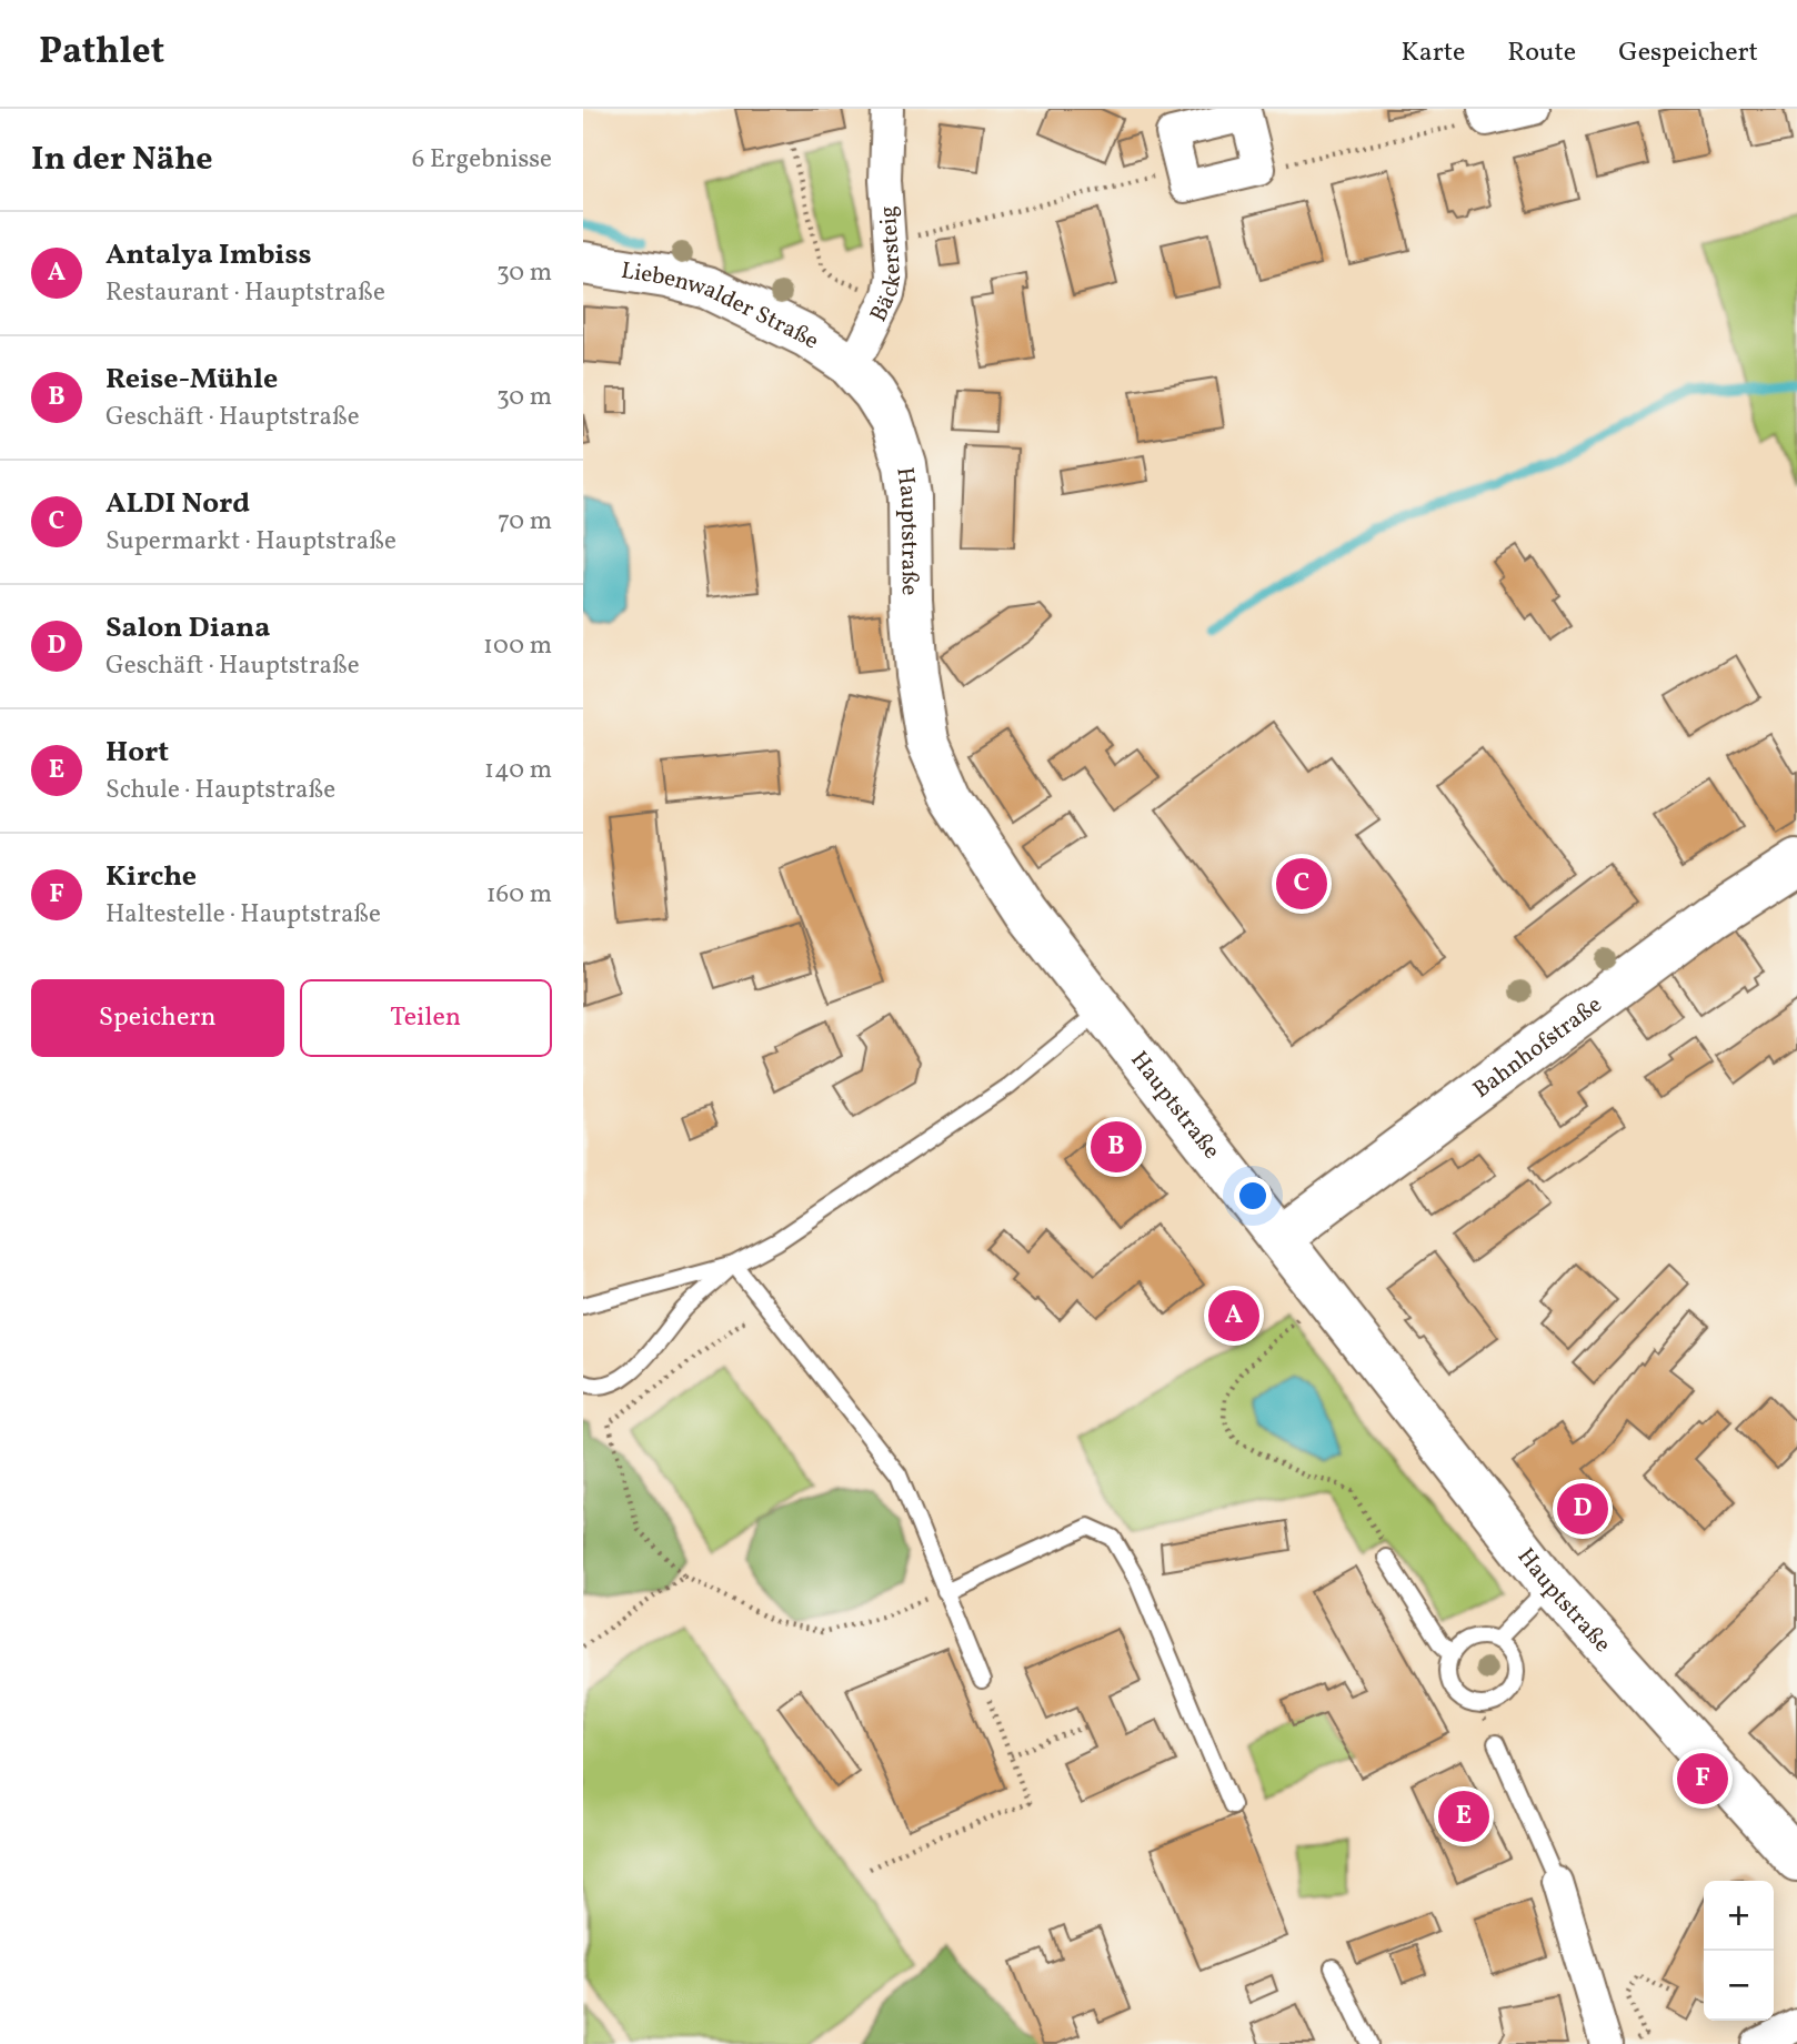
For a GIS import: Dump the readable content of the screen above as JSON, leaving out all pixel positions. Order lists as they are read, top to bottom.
{
  "streets": {
    "main road": ["Liebenwalder Straße", "Hauptstraße", "Bahnhofstraße"],
    "street": ["Bäckersteig"]
  },
  "crossings": [
    ["Bäckersteig", "Liebenwalder Straße"],
    ["Bäckersteig", "Hauptstraße"],
    ["Liebenwalder Straße", "Hauptstraße"],
    ["Hauptstraße", "Bahnhofstraße"]
  ],
  "page": {
    "header": "Pathlet",
    "nav": ["Karte", "Route", "Gespeichert"],
    "heading": ["In der Nähe", "6 Ergebnisse"],
    "list": [
      {
        "mark": "A",
        "name": "Antalya Imbiss",
        "note": "Restaurant · Hauptstraße",
        "value": "30 m"
      },
      {
        "mark": "B",
        "name": "Reise-Mühle",
        "note": "Geschäft · Hauptstraße",
        "value": "30 m"
      },
      {
        "mark": "C",
        "name": "ALDI Nord",
        "note": "Supermarkt · Hauptstraße",
        "value": "70 m"
      },
      {
        "mark": "D",
        "name": "Salon Diana",
        "note": "Geschäft · Hauptstraße",
        "value": "100 m"
      },
      {
        "mark": "E",
        "name": "Hort",
        "note": "Schule · Hauptstraße",
        "value": "140 m"
      },
      {
        "mark": "F",
        "name": "Kirche",
        "note": "Haltestelle · Hauptstraße",
        "value": "160 m"
      }
    ],
    "pins": [
      "C",
      "B",
      "A",
      "D",
      "F",
      "E"
    ],
    "buttons": ["Speichern", "Teilen"],
    "map_buttons": ["+", "−"]
  }
}
